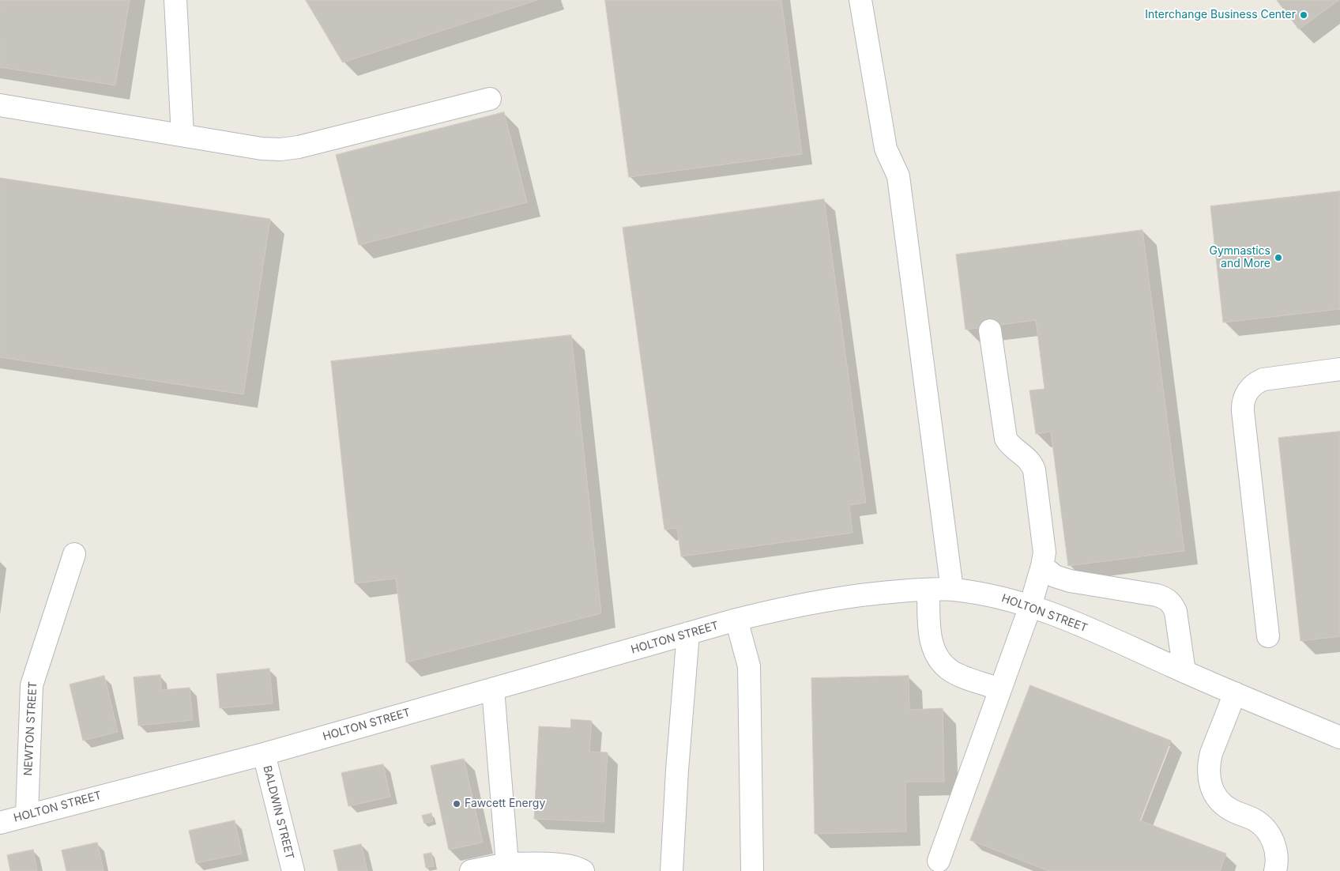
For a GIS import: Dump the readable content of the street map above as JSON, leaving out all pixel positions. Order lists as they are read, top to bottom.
{
  "streets": {
    "street": ["HOLTON STREET", "NEWTON STREET", "BALDWIN STREET"]
  },
  "crossings": [
    ["HOLTON STREET", "NEWTON STREET"],
    ["HOLTON STREET", "BALDWIN STREET"]
  ],
  "places": ["Interchange Business Center", "Gymnastics and More", "Fawcett Energy"]
}
